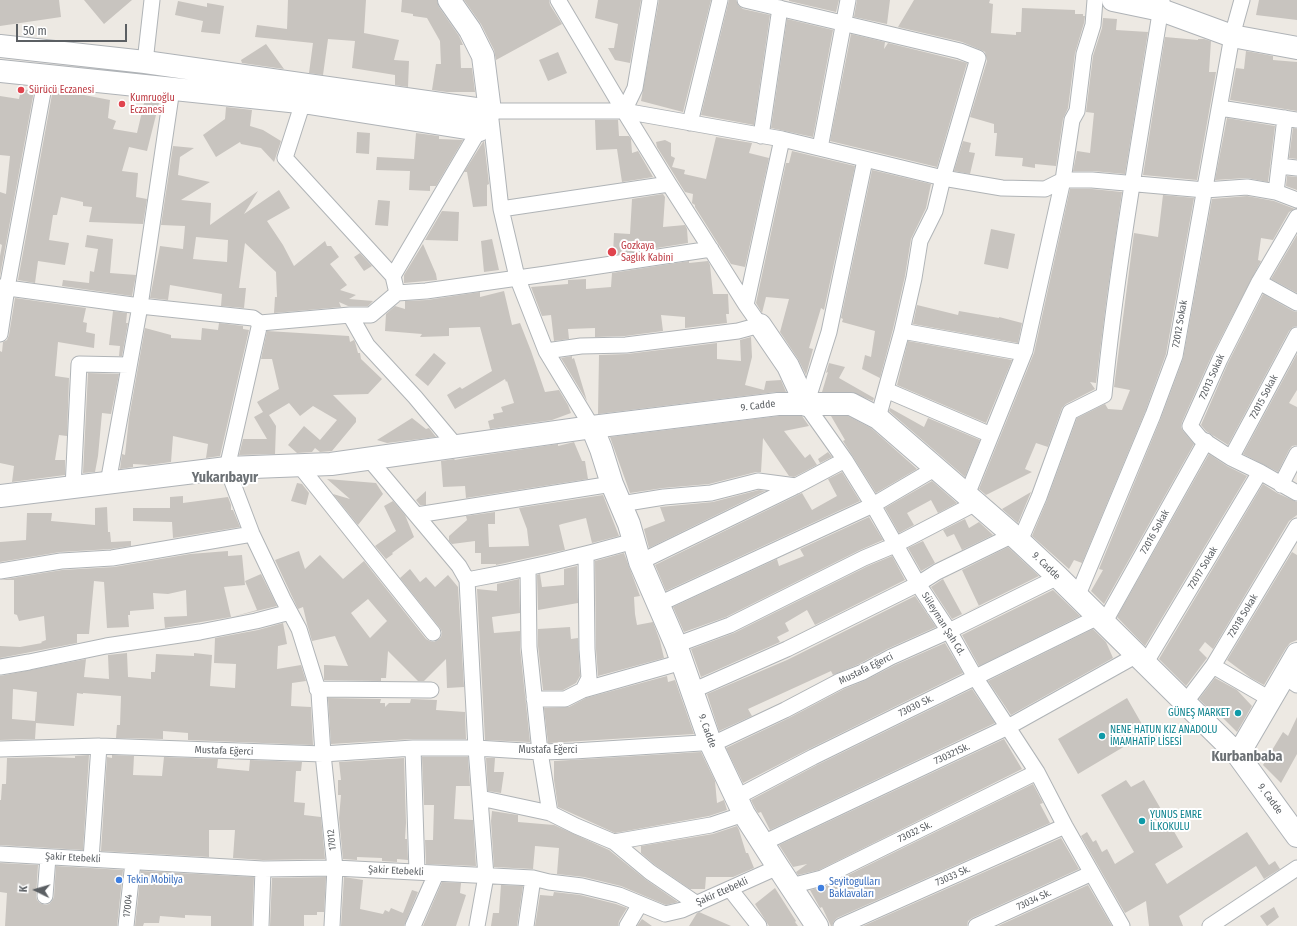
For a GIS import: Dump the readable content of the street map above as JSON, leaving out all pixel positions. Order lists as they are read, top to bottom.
{
  "streets": {
    "street": [
      "72012 Sokak",
      "72013 Sokak",
      "72015 Sokak",
      "9. Cadde",
      "72016 Sokak",
      "72017 Sokak",
      "72018 Sokak",
      "Süleyman Şah Cd.",
      "Mustafa Eğerci",
      "73030 Sk.",
      "730321Sk.",
      "73032 Sk.",
      "17012",
      "Şakir Etebekli",
      "73033 Sk.",
      "73034 Sk.",
      "17004"
    ]
  },
  "crossings": [
    ["72012 Sokak", "9. Cadde"],
    ["72013 Sokak", "72015 Sokak"],
    ["72013 Sokak", "72016 Sokak"],
    ["72013 Sokak", "72017 Sokak"],
    ["9. Cadde", "72016 Sokak"],
    ["9. Cadde", "72017 Sokak"],
    ["9. Cadde", "72018 Sokak"],
    ["9. Cadde", "Süleyman Şah Cd."],
    ["9. Cadde", "Mustafa Eğerci"],
    ["9. Cadde", "73030 Sk."],
    ["9. Cadde", "730321Sk."],
    ["9. Cadde", "73032 Sk."],
    ["9. Cadde", "Şakir Etebekli"],
    ["72016 Sokak", "73030 Sk."],
    ["72017 Sokak", "730321Sk."],
    ["Süleyman Şah Cd.", "Mustafa Eğerci"],
    ["Süleyman Şah Cd.", "73030 Sk."],
    ["Süleyman Şah Cd.", "730321Sk."],
    ["Süleyman Şah Cd.", "73032 Sk."],
    ["Süleyman Şah Cd.", "73033 Sk."],
    ["Süleyman Şah Cd.", "73034 Sk."],
    ["Mustafa Eğerci", "17012"],
    ["17012", "Şakir Etebekli"],
    ["Şakir Etebekli", "17004"]
  ],
  "districts": ["Yukarıbayır", "Kurbanbaba"],
  "places": [
    "Sürücü Eczanesi",
    "Kumruoğlu Eczanesi",
    "Gozkaya Saglık Kabini",
    "GÜNEŞ MARKET",
    "NENE HATUN KIZ ANADOLU İMAMHATİP LİSESİ",
    "YUNUS EMRE İLKOKULU",
    "Tekin Mobilya",
    "Seyitogulları Baklavaları"
  ],
  "scale_bar": "50 m",
  "north": "left"
}
